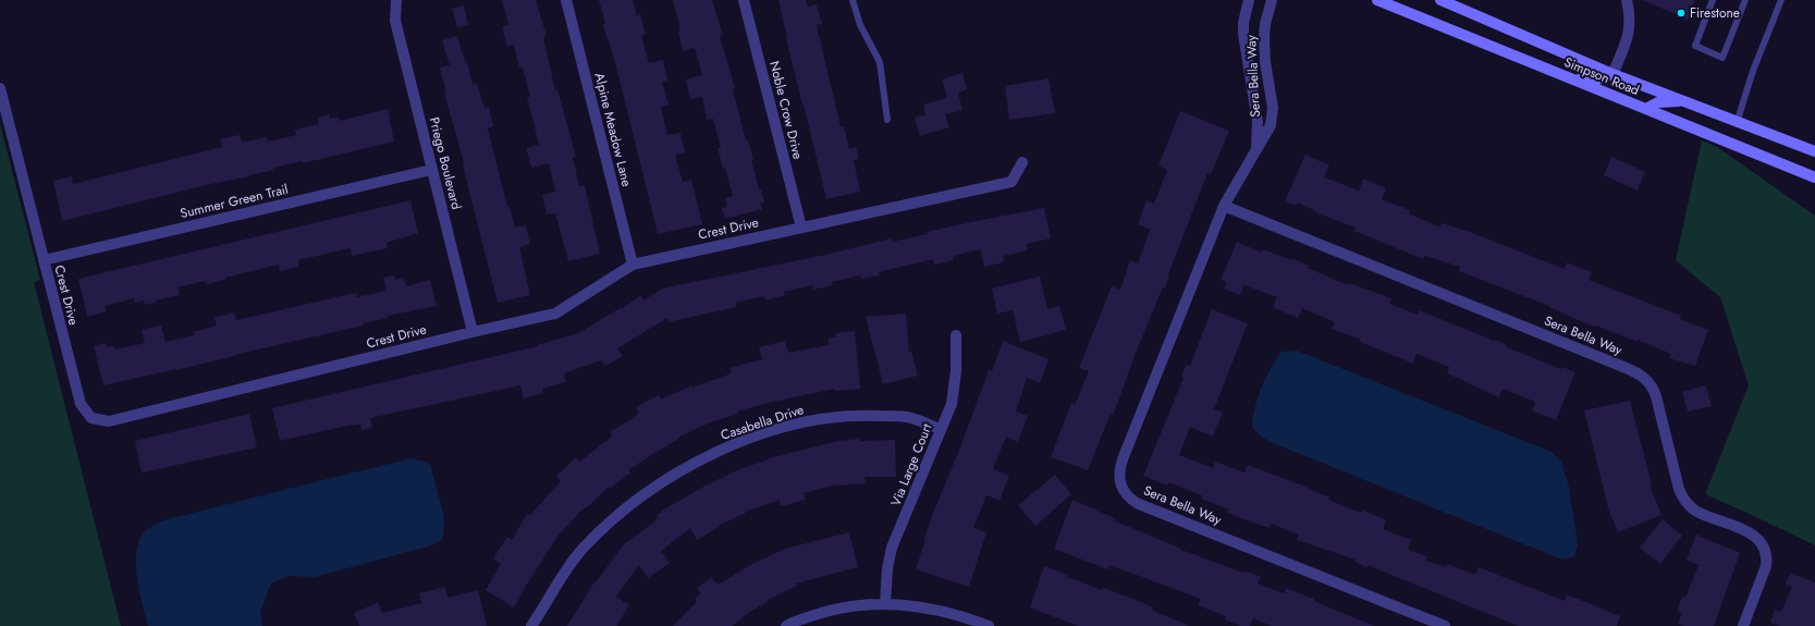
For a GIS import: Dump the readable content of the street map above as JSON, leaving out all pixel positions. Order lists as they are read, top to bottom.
{
  "streets": {
    "main road": ["Simpson Road"],
    "street": [
      "Sera Bella Way",
      "Noble Crow Drive",
      "Alpine Meadow Lane",
      "Priego Boulevard",
      "Summer Green Trail",
      "Crest Drive",
      "Casabella Drive",
      "Via Large Court"
    ]
  },
  "crossings": [
    ["Noble Crow Drive", "Crest Drive"],
    ["Alpine Meadow Lane", "Crest Drive"],
    ["Priego Boulevard", "Summer Green Trail"],
    ["Priego Boulevard", "Crest Drive"],
    ["Summer Green Trail", "Crest Drive"],
    ["Casabella Drive", "Via Large Court"]
  ],
  "places": ["Firestone"]
}
